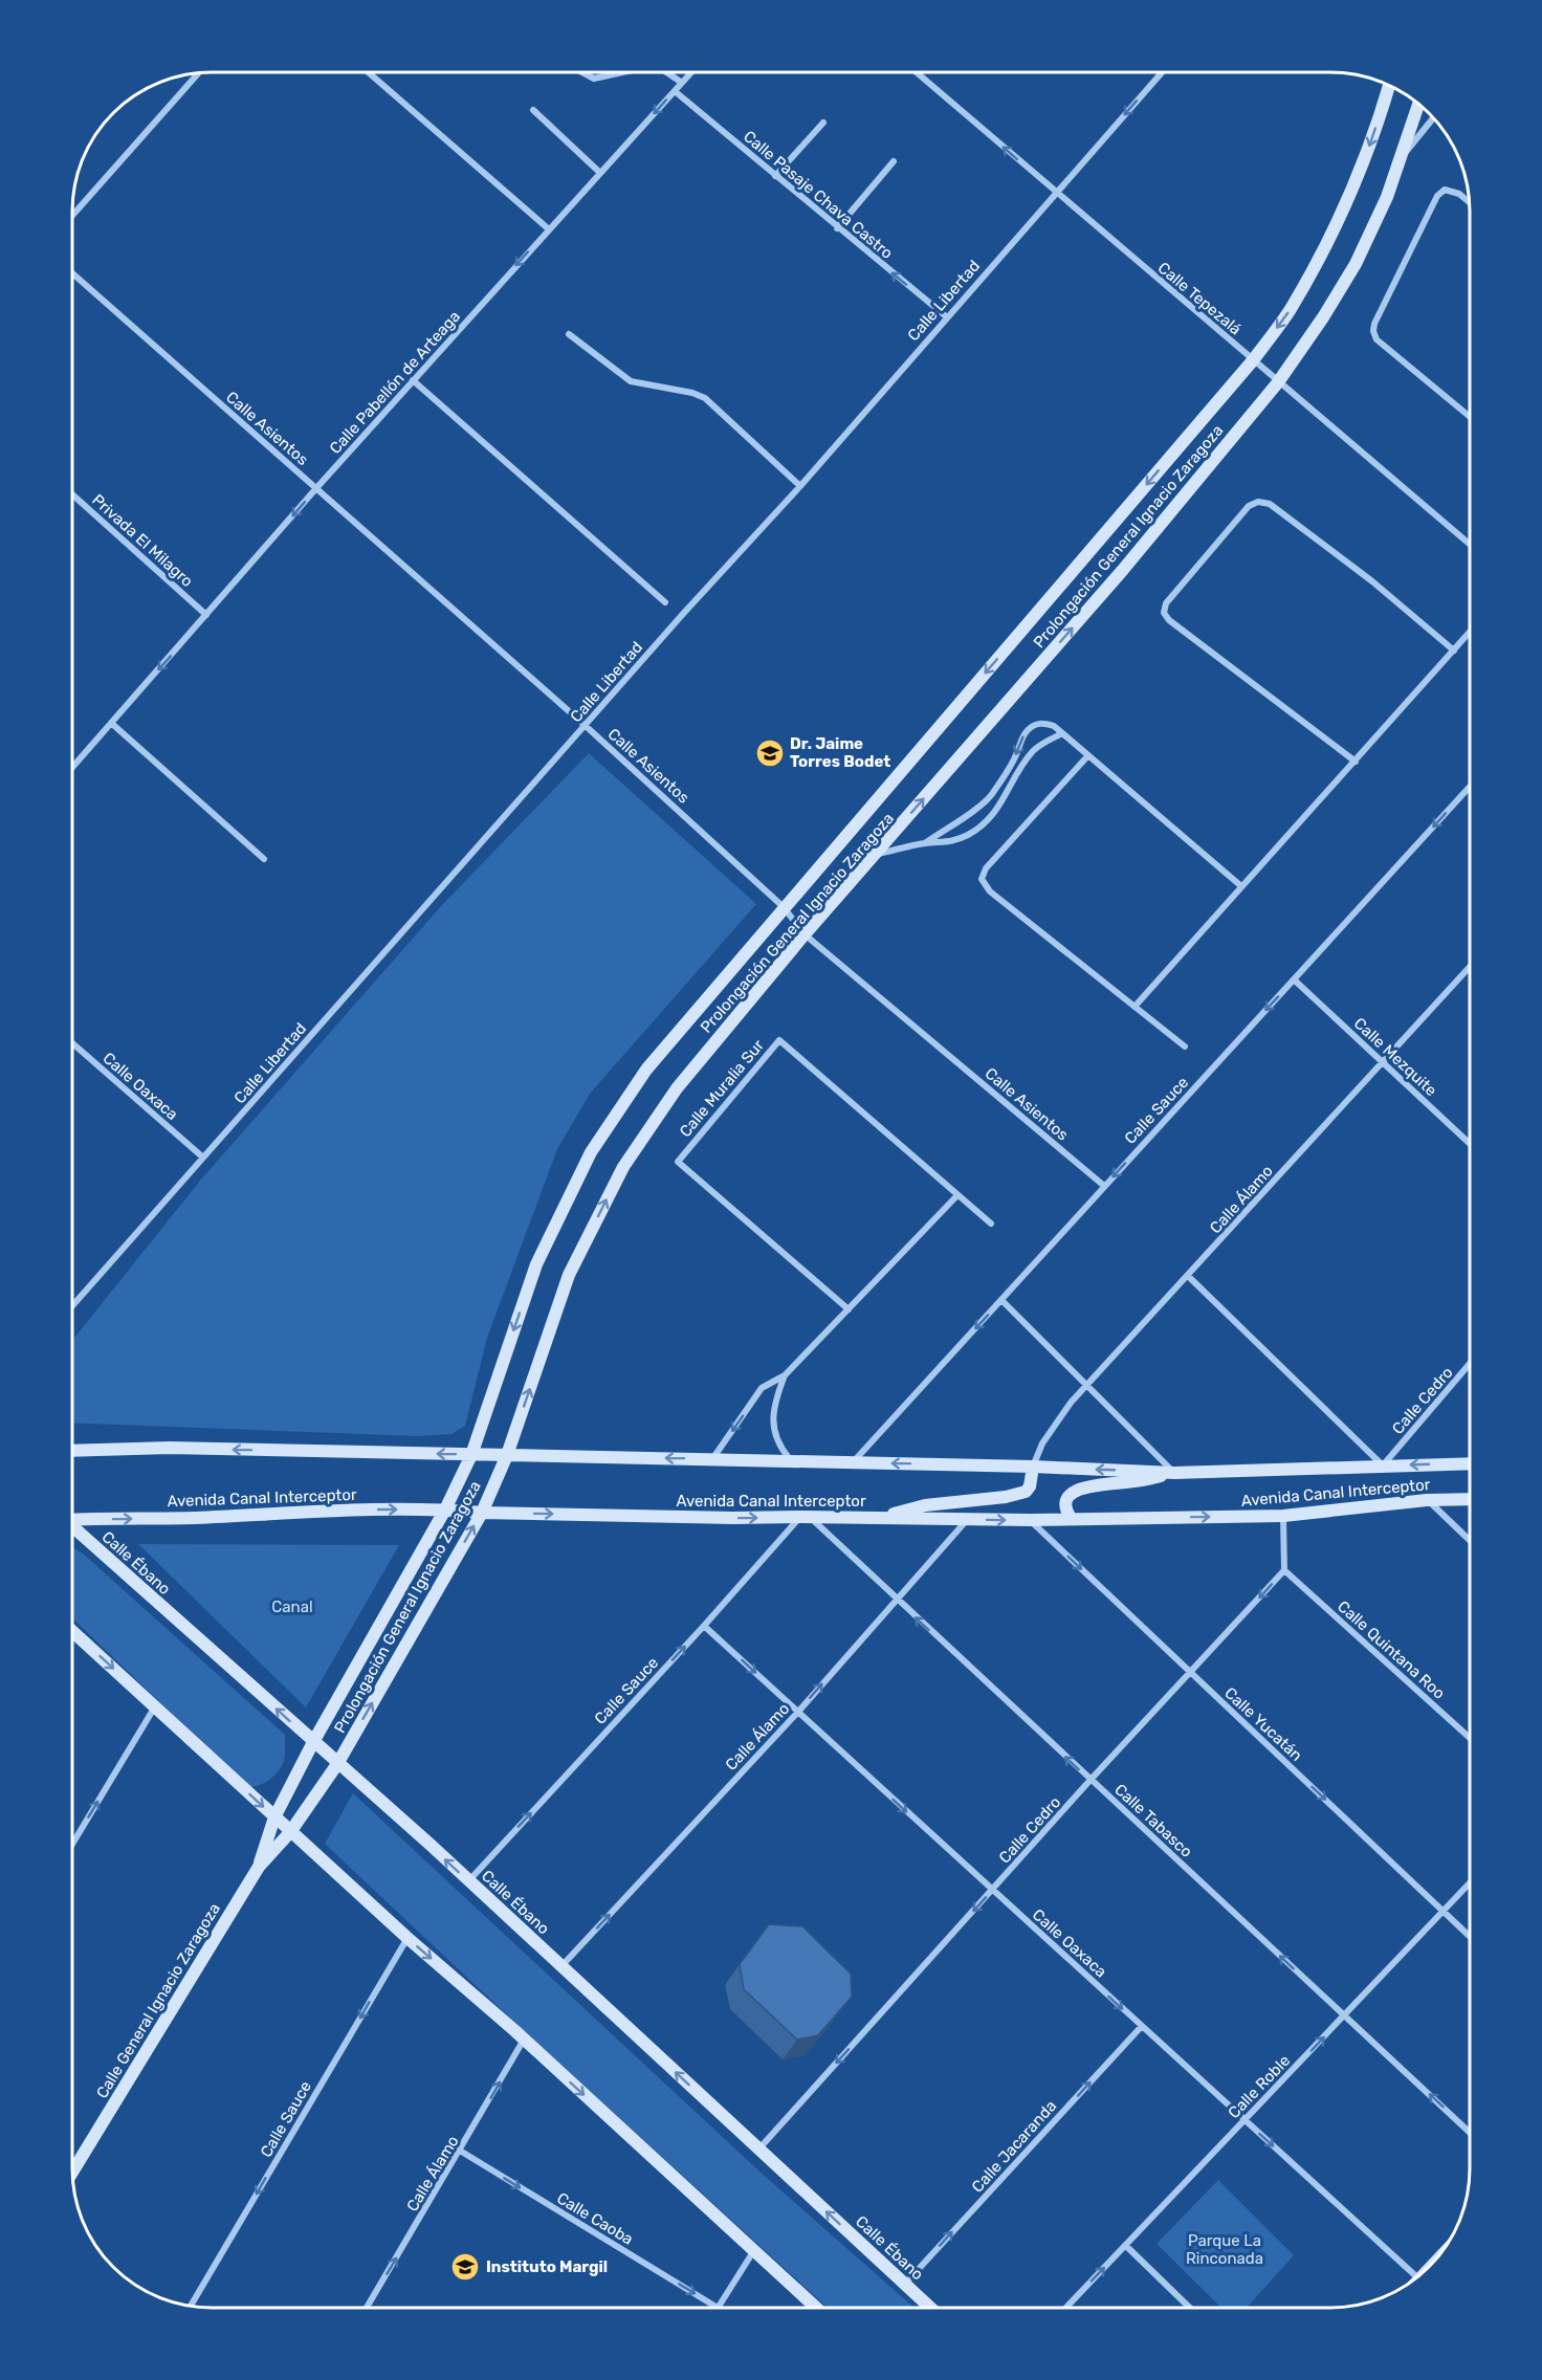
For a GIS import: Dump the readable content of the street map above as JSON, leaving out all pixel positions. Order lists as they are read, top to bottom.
{
  "streets": {
    "street": [
      "Calle Pasaje Chava Castro",
      "Calle Tepezalá",
      "Calle Libertad",
      "Calle Pabellón de Arteaga",
      "Calle Asientos",
      "Prolongación General Ignacio Zaragoza",
      "Privada El Milagro",
      "Calle Mezquite",
      "Calle Oaxaca",
      "Calle Muralia Sur",
      "Calle Sauce",
      "Calle Álamo",
      "Calle Cedro",
      "Avenida Canal Interceptor",
      "Calle Ébano",
      "Calle Quintana Roo",
      "Calle Yucatán",
      "Calle Tabasco",
      "Calle General Ignacio Zaragoza",
      "Calle Roble",
      "Calle Jacaranda",
      "Calle Caoba"
    ]
  },
  "crossings": [
    ["Calle Pasaje Chava Castro", "Calle Libertad"],
    ["Calle Pasaje Chava Castro", "Calle Pabellón de Arteaga"],
    ["Calle Tepezalá", "Calle Libertad"],
    ["Calle Tepezalá", "Prolongación General Ignacio Zaragoza"],
    ["Calle Libertad", "Calle Asientos"],
    ["Calle Libertad", "Calle Oaxaca"],
    ["Calle Pabellón de Arteaga", "Calle Asientos"],
    ["Calle Pabellón de Arteaga", "Privada El Milagro"],
    ["Calle Asientos", "Prolongación General Ignacio Zaragoza"],
    ["Calle Asientos", "Calle Sauce"],
    ["Prolongación General Ignacio Zaragoza", "Avenida Canal Interceptor"],
    ["Prolongación General Ignacio Zaragoza", "Calle Ébano"],
    ["Prolongación General Ignacio Zaragoza", "Calle General Ignacio Zaragoza"],
    ["Calle Mezquite", "Calle Sauce"],
    ["Calle Mezquite", "Calle Álamo"],
    ["Calle Oaxaca", "Calle Sauce"],
    ["Calle Oaxaca", "Calle Álamo"],
    ["Calle Oaxaca", "Calle Cedro"],
    ["Calle Oaxaca", "Calle Roble"],
    ["Calle Oaxaca", "Calle Jacaranda"],
    ["Calle Sauce", "Avenida Canal Interceptor"],
    ["Calle Sauce", "Calle Ébano"],
    ["Calle Sauce", "Calle Tabasco"],
    ["Calle Álamo", "Avenida Canal Interceptor"],
    ["Calle Álamo", "Calle Ébano"],
    ["Calle Álamo", "Calle Tabasco"],
    ["Calle Álamo", "Calle Caoba"],
    ["Calle Cedro", "Avenida Canal Interceptor"],
    ["Calle Cedro", "Calle Ébano"],
    ["Calle Cedro", "Calle Quintana Roo"],
    ["Calle Cedro", "Calle Yucatán"],
    ["Calle Cedro", "Calle Tabasco"],
    ["Avenida Canal Interceptor", "Calle Yucatán"],
    ["Avenida Canal Interceptor", "Calle Tabasco"],
    ["Calle Ébano", "Calle Jacaranda"],
    ["Calle Yucatán", "Calle Roble"],
    ["Calle Tabasco", "Calle Roble"]
  ],
  "one_way": [
    "Calle Pasaje Chava Castro",
    "Calle Pabellón de Arteaga",
    "Calle Oaxaca",
    "Calle Álamo",
    "Calle Cedro",
    "Calle Yucatán",
    "Calle Tabasco",
    "Calle Roble",
    "Calle Jacaranda",
    "Calle Caoba"
  ],
  "parks": ["Canal", "Parque La Rinconada"],
  "places": {
    "school or university": ["Dr. Jaime Torres Bodet", "Instituto Margil"]
  }
}
